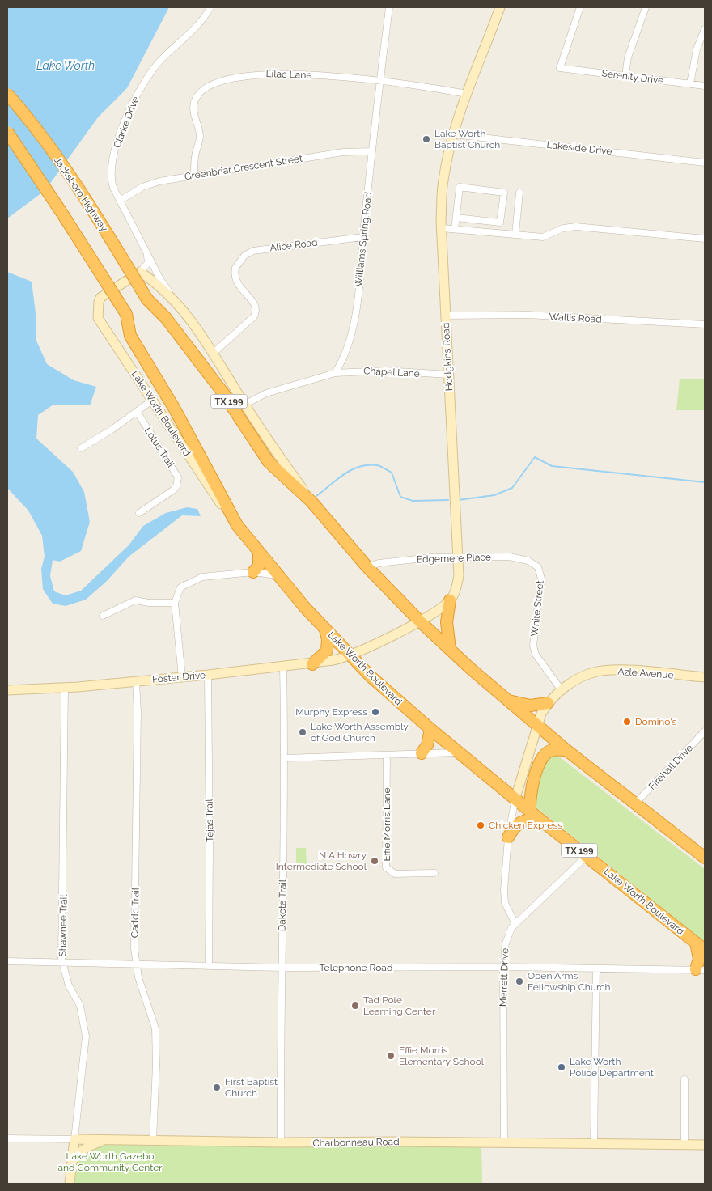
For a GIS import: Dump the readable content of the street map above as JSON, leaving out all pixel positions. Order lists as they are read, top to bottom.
{
  "streets": {
    "highway": ["Jacksboro Highway", "TX 199", "Lake Worth Boulevard"],
    "street": [
      "Lilac Lane",
      "Serenity Drive",
      "Clarke Drive",
      "Lakeside Drive",
      "Greenbriar Crescent Street",
      "Williams Spring Road",
      "Alice Road",
      "Wallis Road",
      "Hodgkins Road",
      "Chapel Lane",
      "Lotus Trail",
      "Edgemere Place",
      "White Street",
      "Azle Avenue",
      "Foster Drive",
      "Firehall Drive",
      "Tejas Trail",
      "Effie Morris Lane",
      "Dakota Trail",
      "Caddo Trail",
      "Shawnee Trail",
      "Telephone Road",
      "Merrett Drive",
      "Charbonneau Road"
    ]
  },
  "crossings": [
    ["Lilac Lane", "Greenbriar Crescent Street"],
    ["Lilac Lane", "Williams Spring Road"],
    ["Lilac Lane", "Hodgkins Road"],
    ["Clarke Drive", "Greenbriar Crescent Street"],
    ["Clarke Drive", "TX 199"],
    ["Lakeside Drive", "Hodgkins Road"],
    ["Greenbriar Crescent Street", "Williams Spring Road"],
    ["Jacksboro Highway", "TX 199"],
    ["Williams Spring Road", "Alice Road"],
    ["Williams Spring Road", "Chapel Lane"],
    ["Alice Road", "TX 199"],
    ["Wallis Road", "Hodgkins Road"],
    ["Hodgkins Road", "Chapel Lane"],
    ["Hodgkins Road", "Edgemere Place"],
    ["TX 199", "Lake Worth Boulevard"],
    ["TX 199", "Edgemere Place"],
    ["TX 199", "Azle Avenue"],
    ["TX 199", "Firehall Drive"],
    ["Lake Worth Boulevard", "Foster Drive"],
    ["Edgemere Place", "White Street"],
    ["White Street", "Azle Avenue"],
    ["Foster Drive", "Tejas Trail"],
    ["Foster Drive", "Dakota Trail"],
    ["Foster Drive", "Caddo Trail"],
    ["Foster Drive", "Shawnee Trail"],
    ["Tejas Trail", "Telephone Road"],
    ["Dakota Trail", "Telephone Road"],
    ["Dakota Trail", "Charbonneau Road"],
    ["Caddo Trail", "Telephone Road"],
    ["Caddo Trail", "Charbonneau Road"],
    ["Shawnee Trail", "Telephone Road"],
    ["Shawnee Trail", "Charbonneau Road"],
    ["Telephone Road", "Merrett Drive"],
    ["Merrett Drive", "Charbonneau Road"]
  ],
  "water": ["Lake Worth"],
  "parks": ["Lake Worth Gazebo and Community Center"],
  "places": [
    "Lake Worth Baptist Church",
    "Murphy Express",
    "Domino's",
    "Lake Worth Assembly of God Church",
    "Chicken Express",
    "N A Howry Intermediate School",
    "Open Arms Fellowship Church",
    "Tad Pole Learning Center",
    "Effie Morris Elementary School",
    "Lake Worth Police Department",
    "First Baptist Church"
  ]
}
